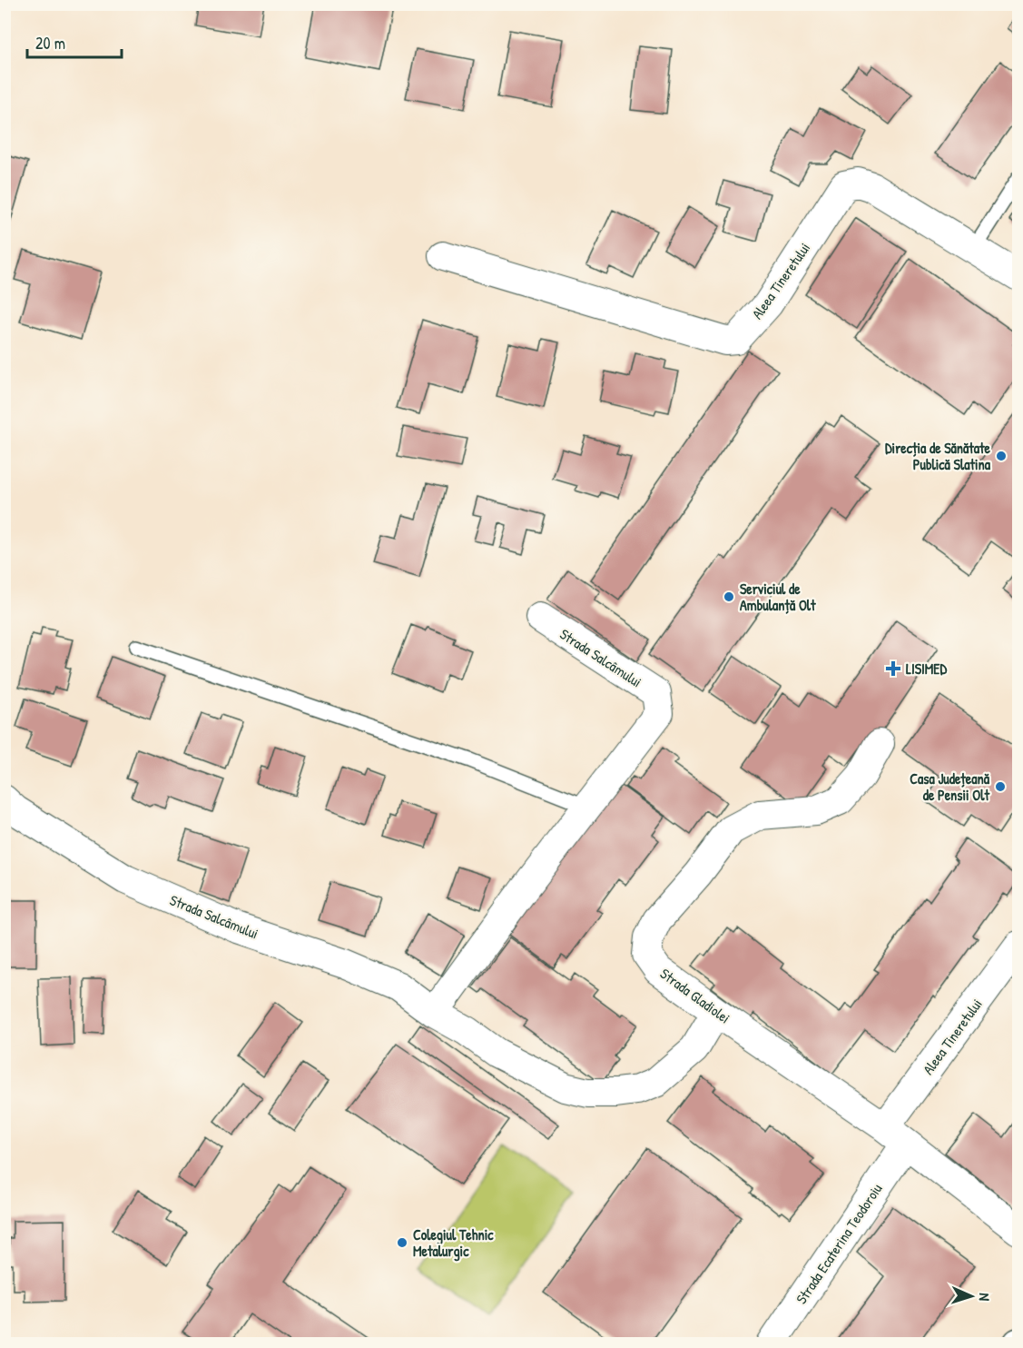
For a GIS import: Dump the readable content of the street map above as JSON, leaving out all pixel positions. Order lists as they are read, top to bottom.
{
  "streets": {
    "street": [
      "Aleea Tineretului",
      "Strada Salcâmului",
      "Strada Gladiolei",
      "Strada Ecaterina Teodoroiu"
    ]
  },
  "crossings": [
    ["Aleea Tineretului", "Strada Gladiolei"],
    ["Aleea Tineretului", "Strada Ecaterina Teodoroiu"],
    ["Strada Salcâmului", "Strada Gladiolei"],
    ["Strada Gladiolei", "Strada Ecaterina Teodoroiu"]
  ],
  "places": {
    "other": [
      "Direcția de Sănătate Publică Slatina",
      "Serviciul de Ambulanță Olt",
      "Casa Județeană de Pensii Olt",
      "Colegiul Tehnic Metalurgic"
    ],
    "health": ["LISIMED"]
  },
  "scale_bar": "20 m",
  "north": "right"
}
